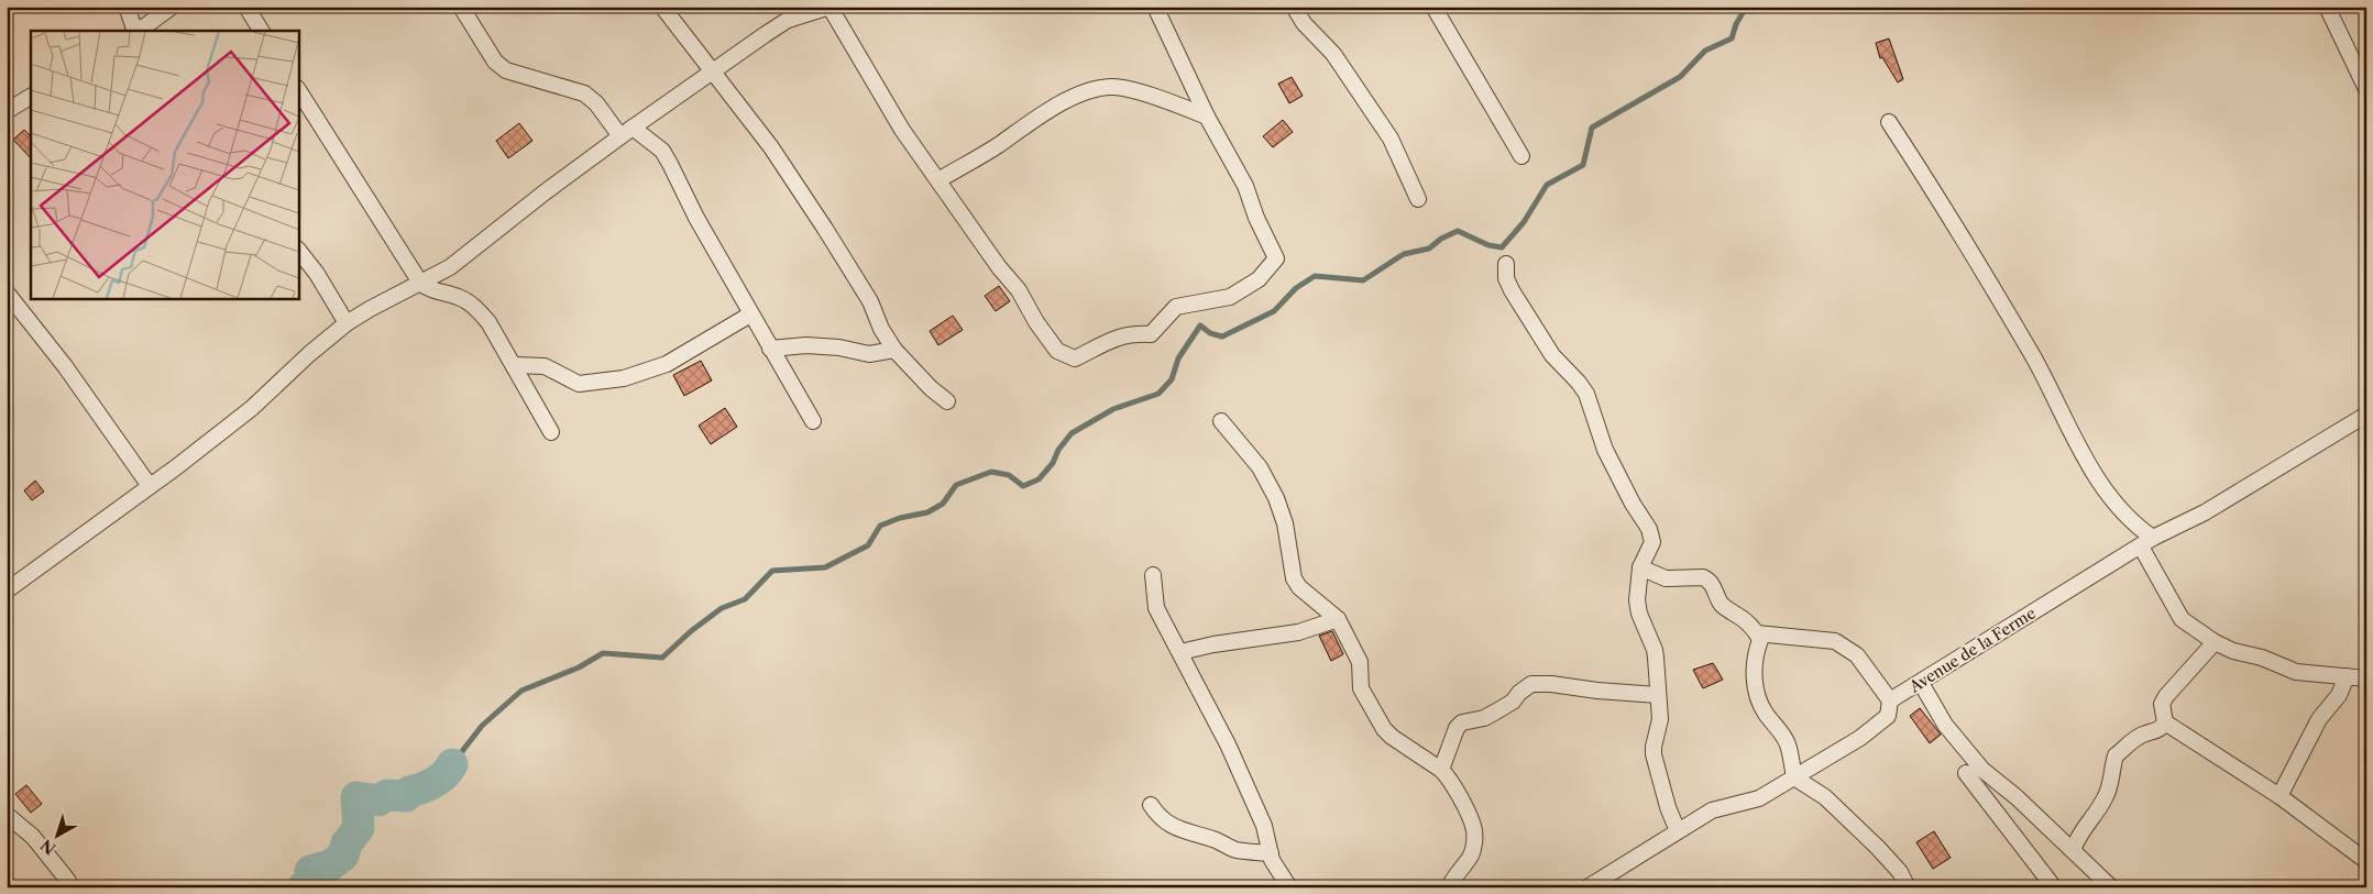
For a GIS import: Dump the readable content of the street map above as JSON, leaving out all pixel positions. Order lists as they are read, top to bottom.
{
  "streets": {
    "street": ["Avenue de la Ferme"]
  },
  "north": "bottom left"
}
